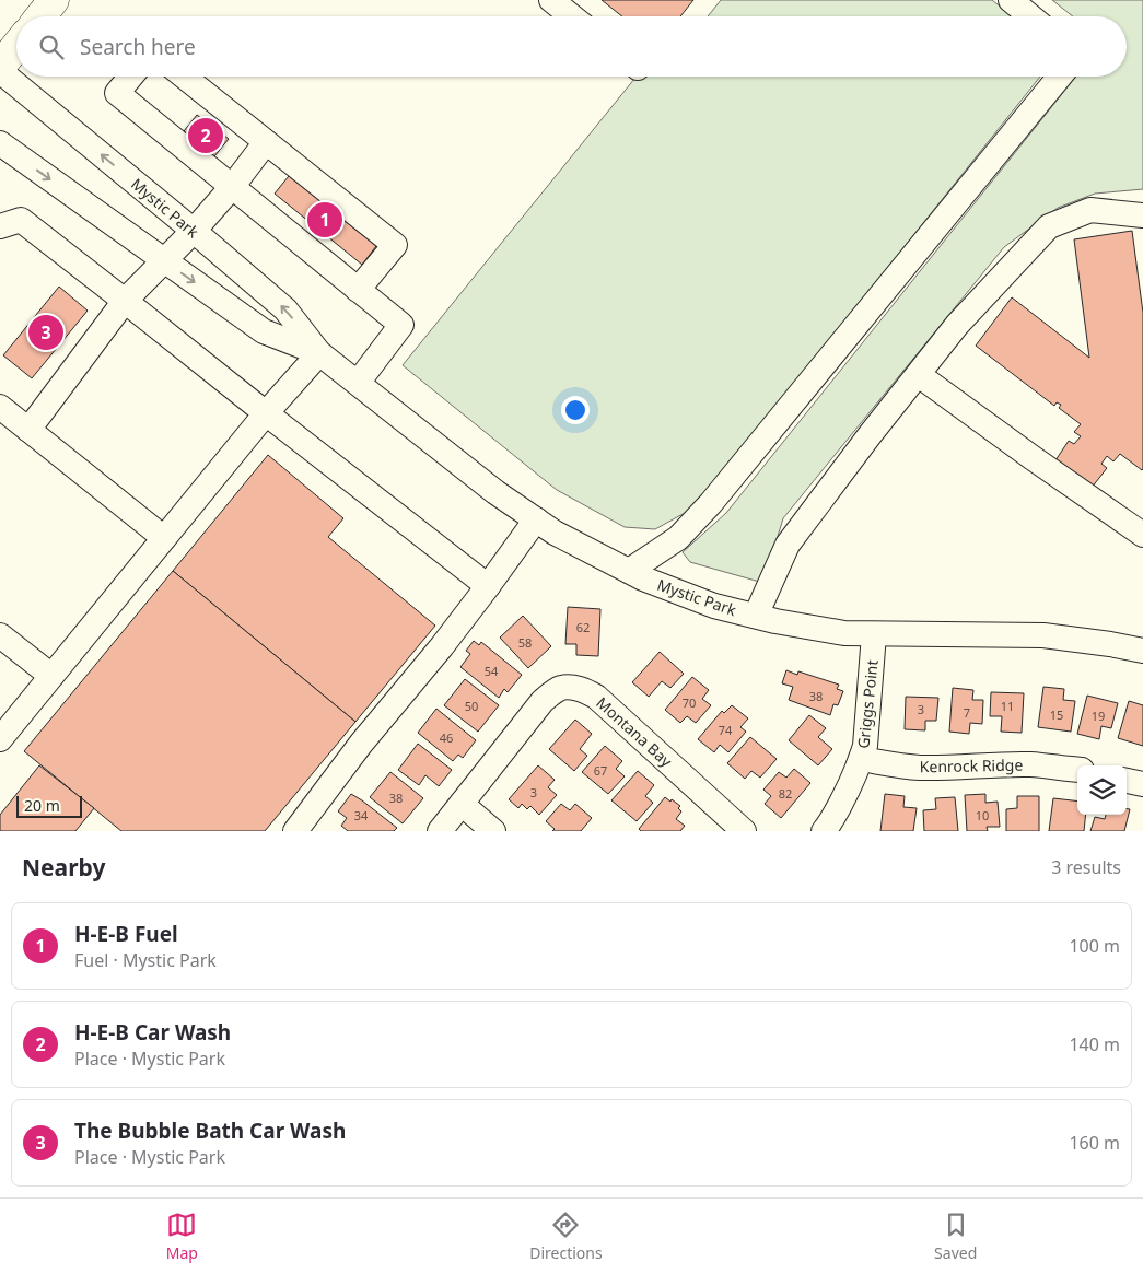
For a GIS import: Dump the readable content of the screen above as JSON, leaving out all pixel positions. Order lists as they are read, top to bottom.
{
  "streets": {
    "street": [
      "Mystic Park",
      "Griggs Point",
      "Montana Bay",
      "Kenrock Ridge"
    ]
  },
  "crossings": [
    ["Mystic Park", "Griggs Point"],
    ["Griggs Point", "Kenrock Ridge"]
  ],
  "house_numbers": [
    "62",
    "58",
    "54",
    "38",
    "70",
    "50",
    "11",
    "3",
    "7",
    "15",
    "19",
    "74",
    "46",
    "67",
    "3",
    "82",
    "38",
    "34",
    "10"
  ],
  "scale_bar": "20 m",
  "page": {
    "search": "Search here",
    "pins": ["2", "1", "3"],
    "scale": "20 m",
    "heading": ["Nearby", "3 results"],
    "list": [
      {
        "mark": "1",
        "name": "H-E-B Fuel",
        "note": "Fuel · Mystic Park",
        "value": "100 m"
      },
      {
        "mark": "2",
        "name": "H-E-B Car Wash",
        "note": "Place · Mystic Park",
        "value": "140 m"
      },
      {
        "mark": "3",
        "name": "The Bubble Bath Car Wash",
        "note": "Place · Mystic Park",
        "value": "160 m"
      }
    ],
    "nav": ["Map", "Directions", "Saved"]
  }
}
